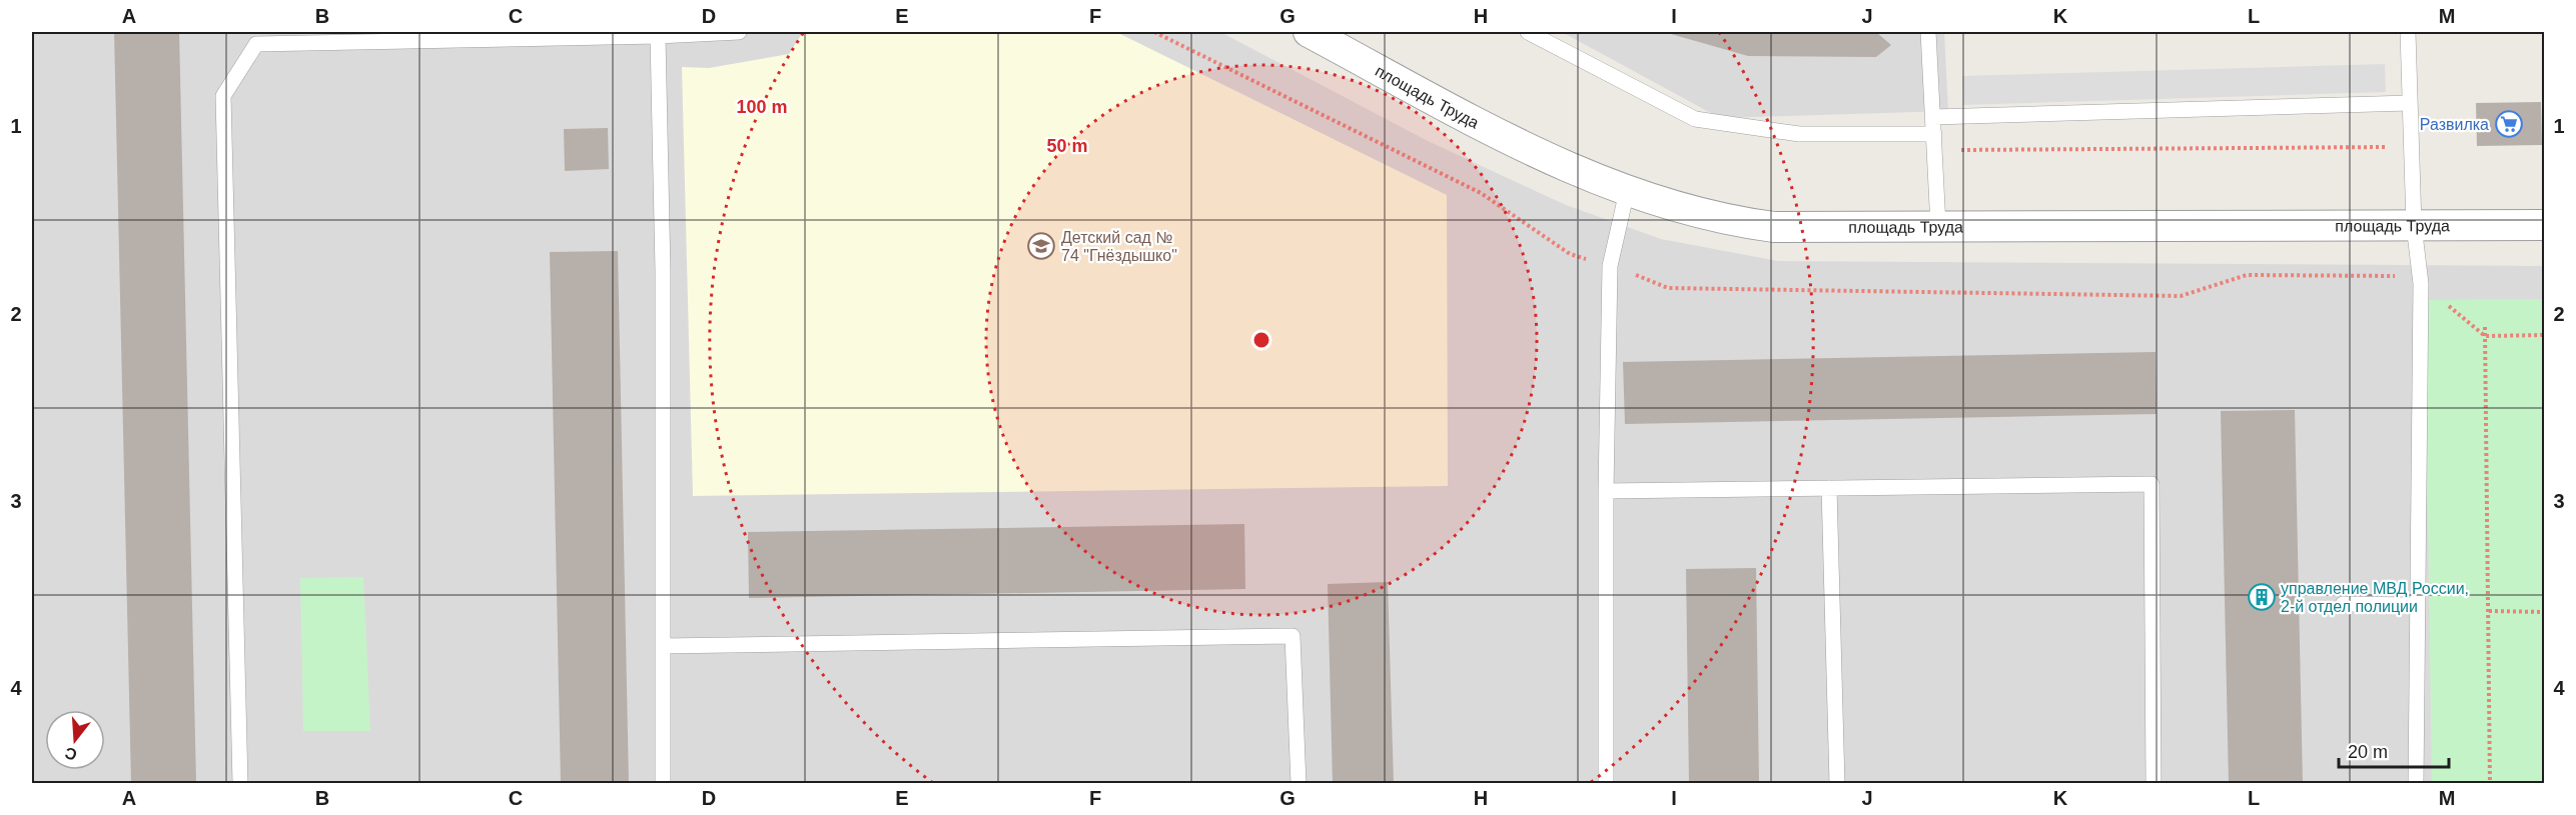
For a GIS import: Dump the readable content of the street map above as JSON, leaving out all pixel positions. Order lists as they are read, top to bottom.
{
  "streets": {
    "street": ["площадь Труда"]
  },
  "places": {
    "supermarket": ["Развилка"],
    "school or university": ["Детский сад № 74 \"Гнёздышко\""],
    "building": ["управление МВД России, 2-й отдел полиции"]
  },
  "scale_bar": "20 m",
  "north": "bottom",
  "grid": {
    "columns": [
      "A",
      "B",
      "C",
      "D",
      "E",
      "F",
      "G",
      "H",
      "I",
      "J",
      "K",
      "L",
      "M"
    ],
    "rows": [
      "1",
      "2",
      "3",
      "4"
    ]
  },
  "rings": ["100 m", "50 m"]
}
